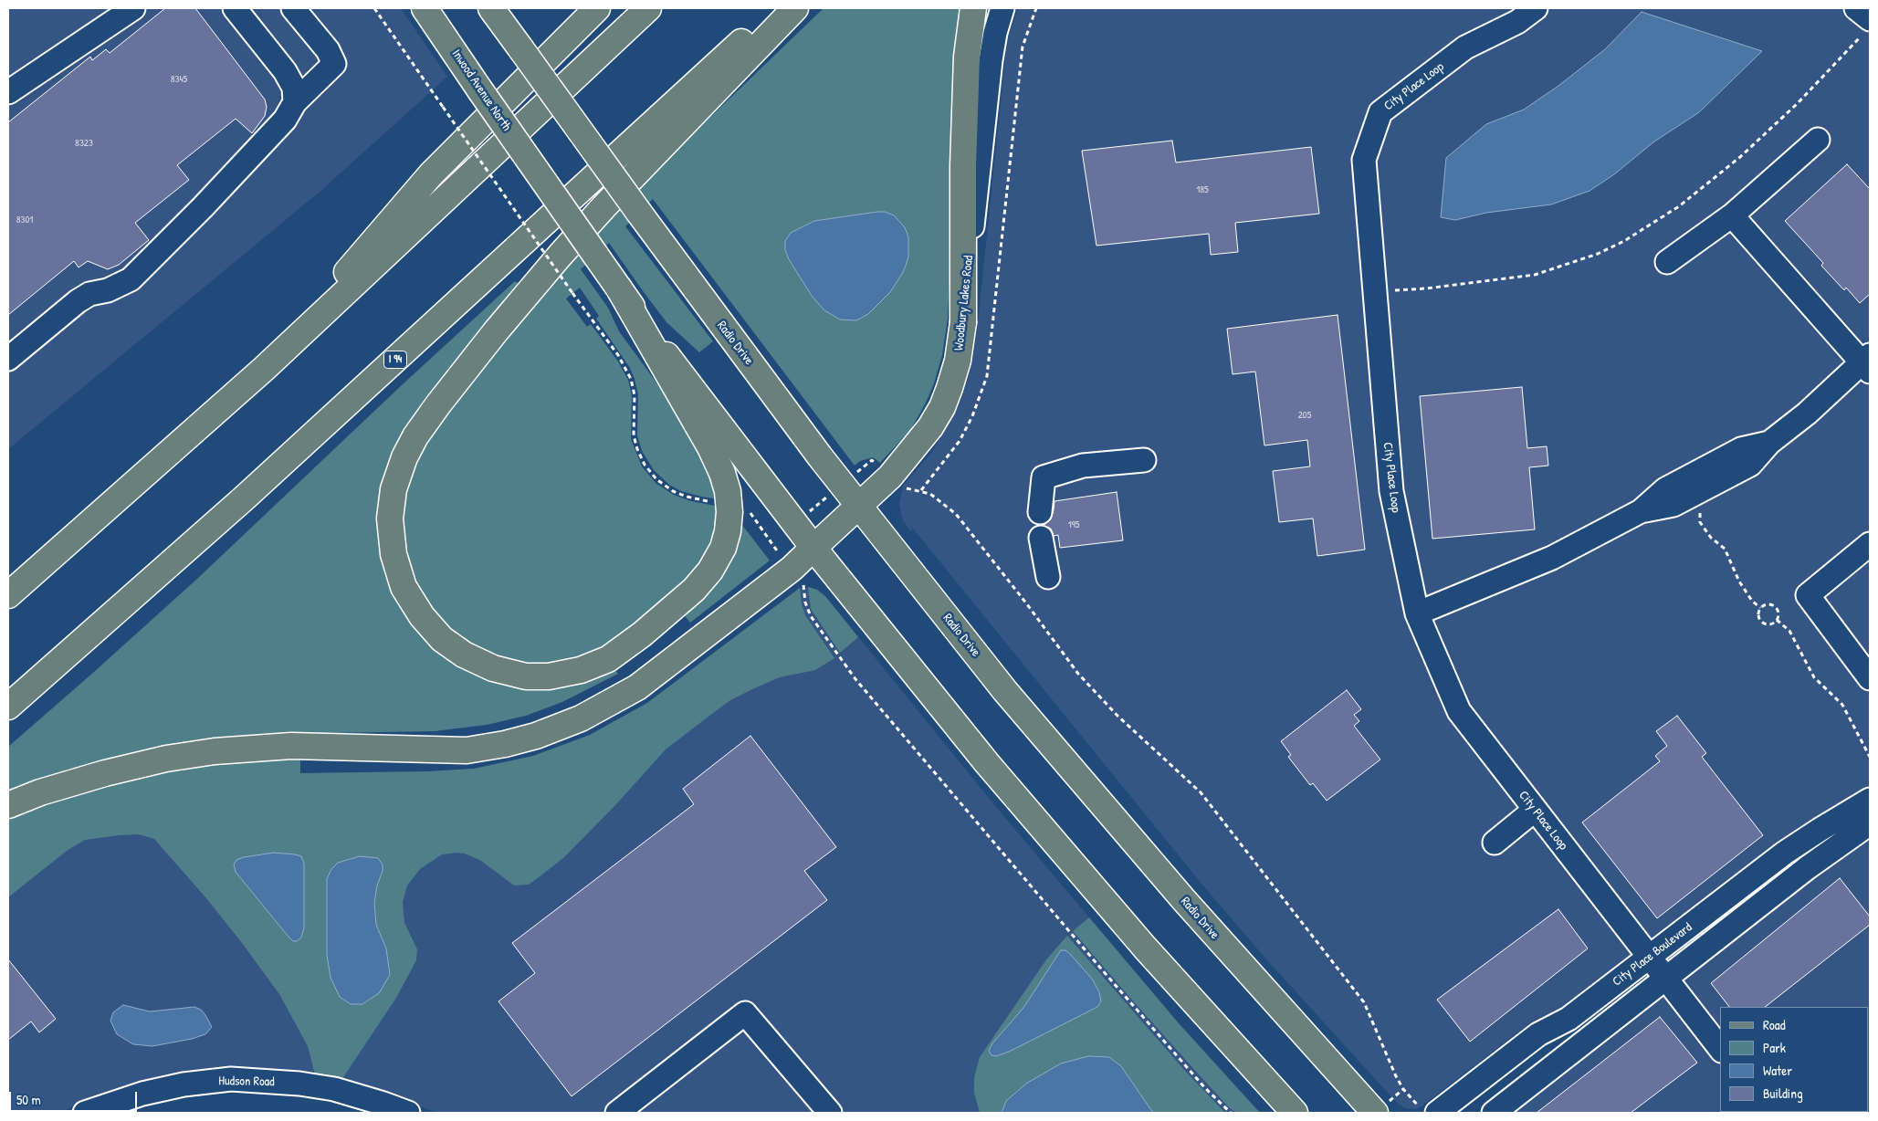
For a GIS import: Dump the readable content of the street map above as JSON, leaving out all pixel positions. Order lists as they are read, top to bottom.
{
  "streets": {
    "main road": [
      "Inwood Avenue North",
      "Woodbury Lakes Road",
      "Radio Drive",
      "I 94"
    ],
    "street": ["City Place Loop", "City Place Boulevard", "Hudson Road"]
  },
  "crossings": [
    ["City Place Loop", "City Place Boulevard"],
    ["Woodbury Lakes Road", "Radio Drive"]
  ],
  "house_numbers": [
    "8345",
    "8323",
    "185",
    "8301",
    "205",
    "195"
  ],
  "legend": [
    "Road",
    "Park",
    "Water",
    "Building"
  ],
  "scale_bar": "50 m"
}
